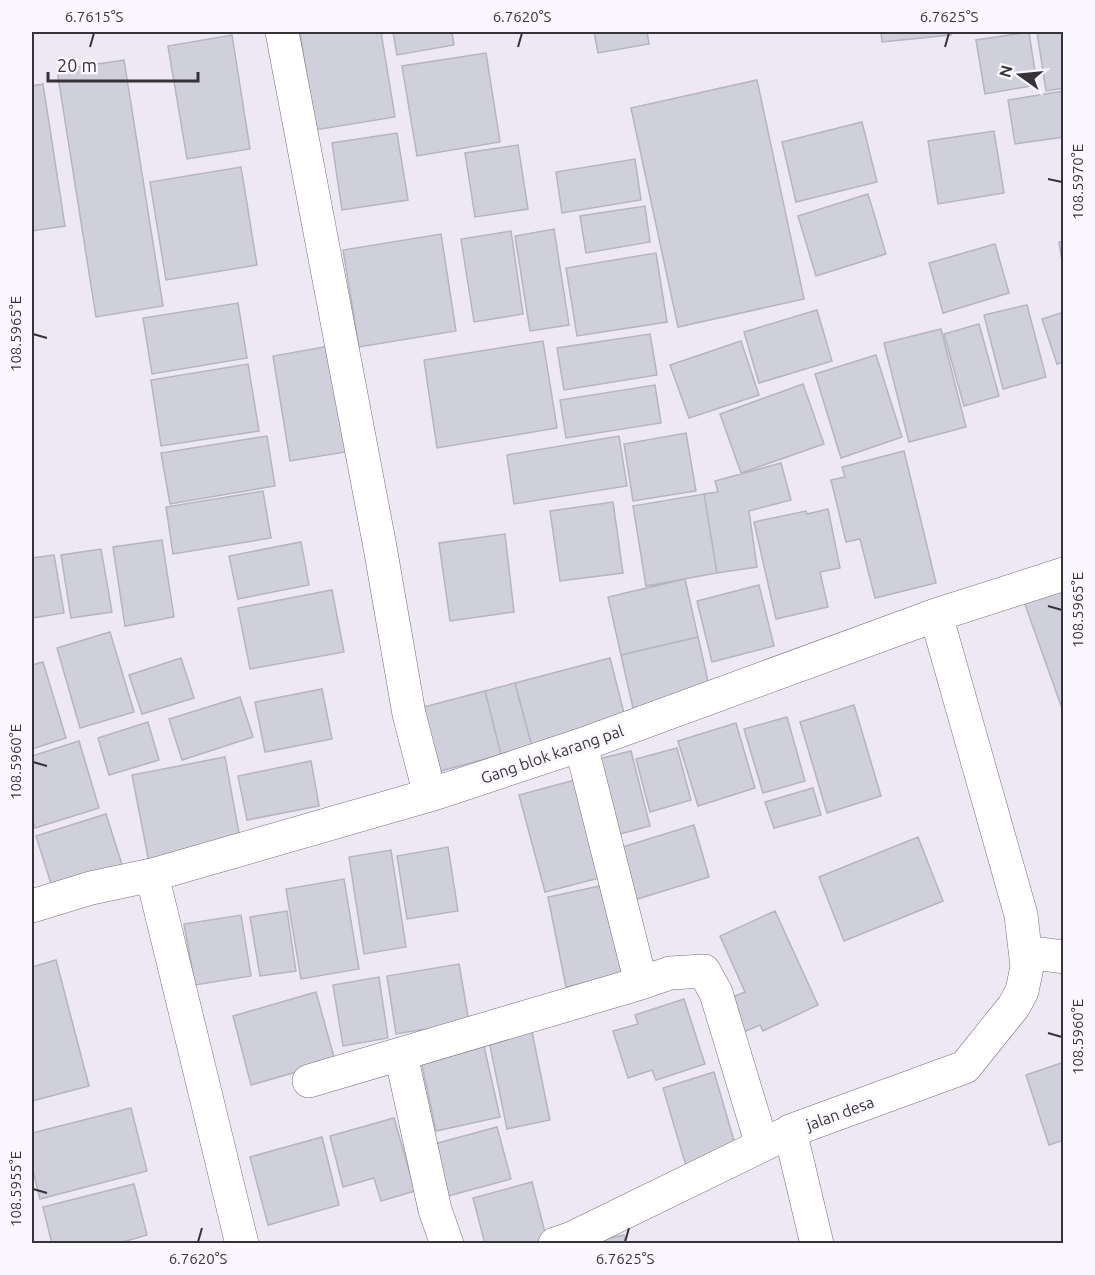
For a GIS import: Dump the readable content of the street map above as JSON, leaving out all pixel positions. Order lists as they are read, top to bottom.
{
  "streets": {
    "street": ["Gang blok karang pal", "jalan desa"]
  },
  "scale_bar": "20 m",
  "north": "left",
  "coordinates": [
    "6.7615°S",
    "6.7620°S",
    "6.7625°S",
    "108.5970°E",
    "108.5965°E",
    "108.5960°E",
    "108.5955°E"
  ]
}
